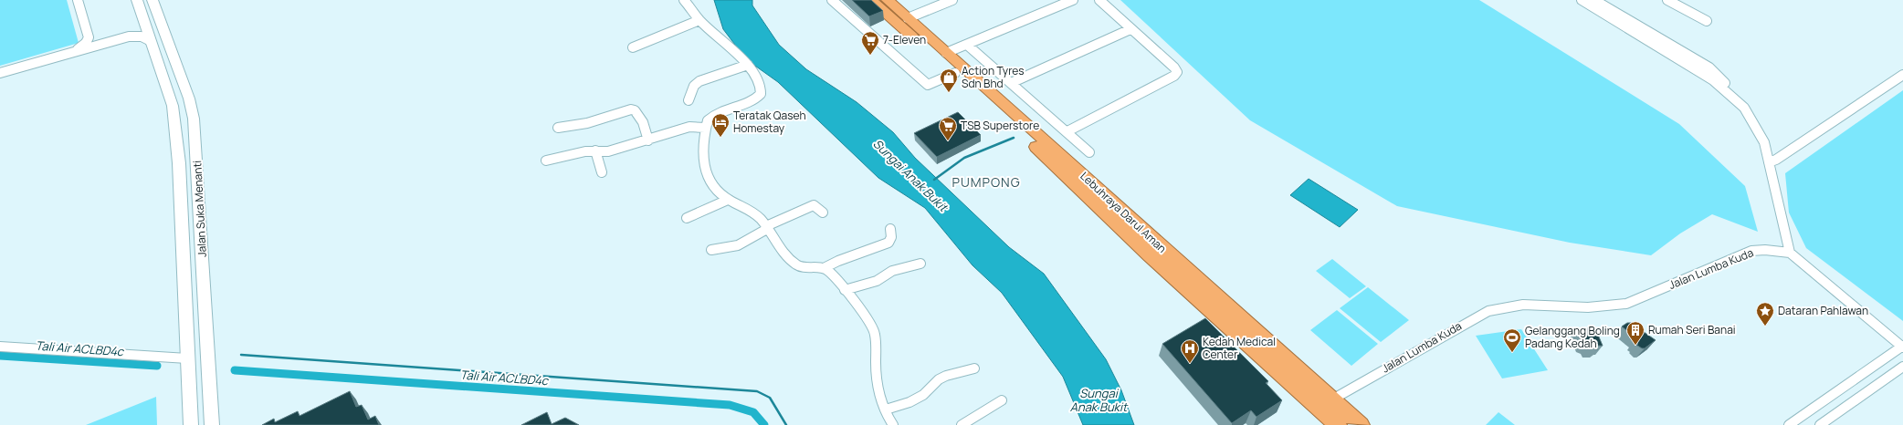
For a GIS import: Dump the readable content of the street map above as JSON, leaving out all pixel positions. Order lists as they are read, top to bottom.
{
  "streets": {
    "highway": ["Lebuhraya Darul Aman"],
    "main road": ["Jalan Suka Menanti"],
    "street": ["Jalan Lumba Kuda"]
  },
  "crossings": [
    ["Lebuhraya Darul Aman", "Jalan Lumba Kuda"]
  ],
  "districts": ["PUMPONG"],
  "water": ["Sungai Anak Bukit", "Tali Air ACLBD4c"],
  "places": {
    "supermarket": ["7-Eleven", "TSB Superstore"],
    "shop": ["Action Tyres Sdn Bhd"],
    "hotel": ["Teratak Qaseh Homestay"],
    "place": ["Dataran Pahlawan"],
    "building": ["Rumah Seri Banai"],
    "sports": ["Gelanggang Boling Padang Kedah"],
    "hospital": ["Kedah Medical Center"]
  }
}
